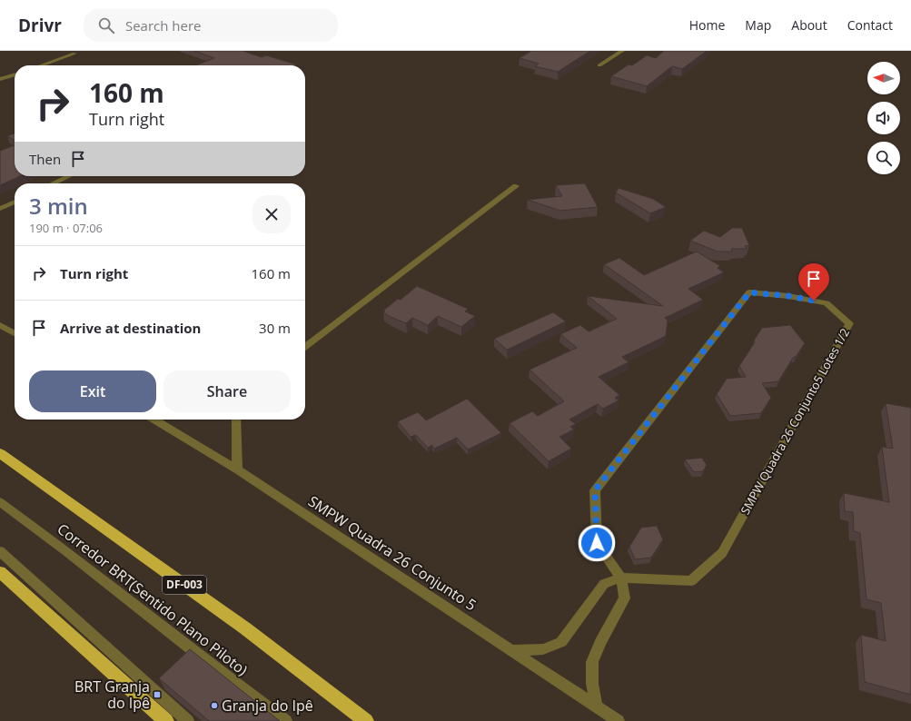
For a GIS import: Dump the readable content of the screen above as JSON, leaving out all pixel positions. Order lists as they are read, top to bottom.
{
  "streets": {
    "highway": ["DF-003"],
    "street": ["SMPW Quadra 26 Conjunto5 Lotes 1/2", "SMPW Quadra 26 Conjunto 5", "Corredor BRT(Sentido Plano Piloto)"]
  },
  "crossings": [
    ["SMPW Quadra 26 Conjunto5 Lotes 1/2", "SMPW Quadra 26 Conjunto 5"]
  ],
  "places": {
    "transit": ["BRT Granja do Ipê"],
    "other": ["Granja do Ipê"]
  },
  "north": "left",
  "page": {
    "header": "Drivr",
    "search": "Search here",
    "nav": [
      "Home",
      "Map",
      "About",
      "Contact"
    ],
    "turn": ["160 m", "Turn right"],
    "then": "Then",
    "heading": ["3 min", "190 m · 07:06"],
    "list": [
      {
        "name": "Turn right",
        "value": "160 m"
      },
      {
        "name": "Arrive at destination",
        "value": "30 m"
      }
    ],
    "buttons": ["Exit", "Share"]
  }
}
